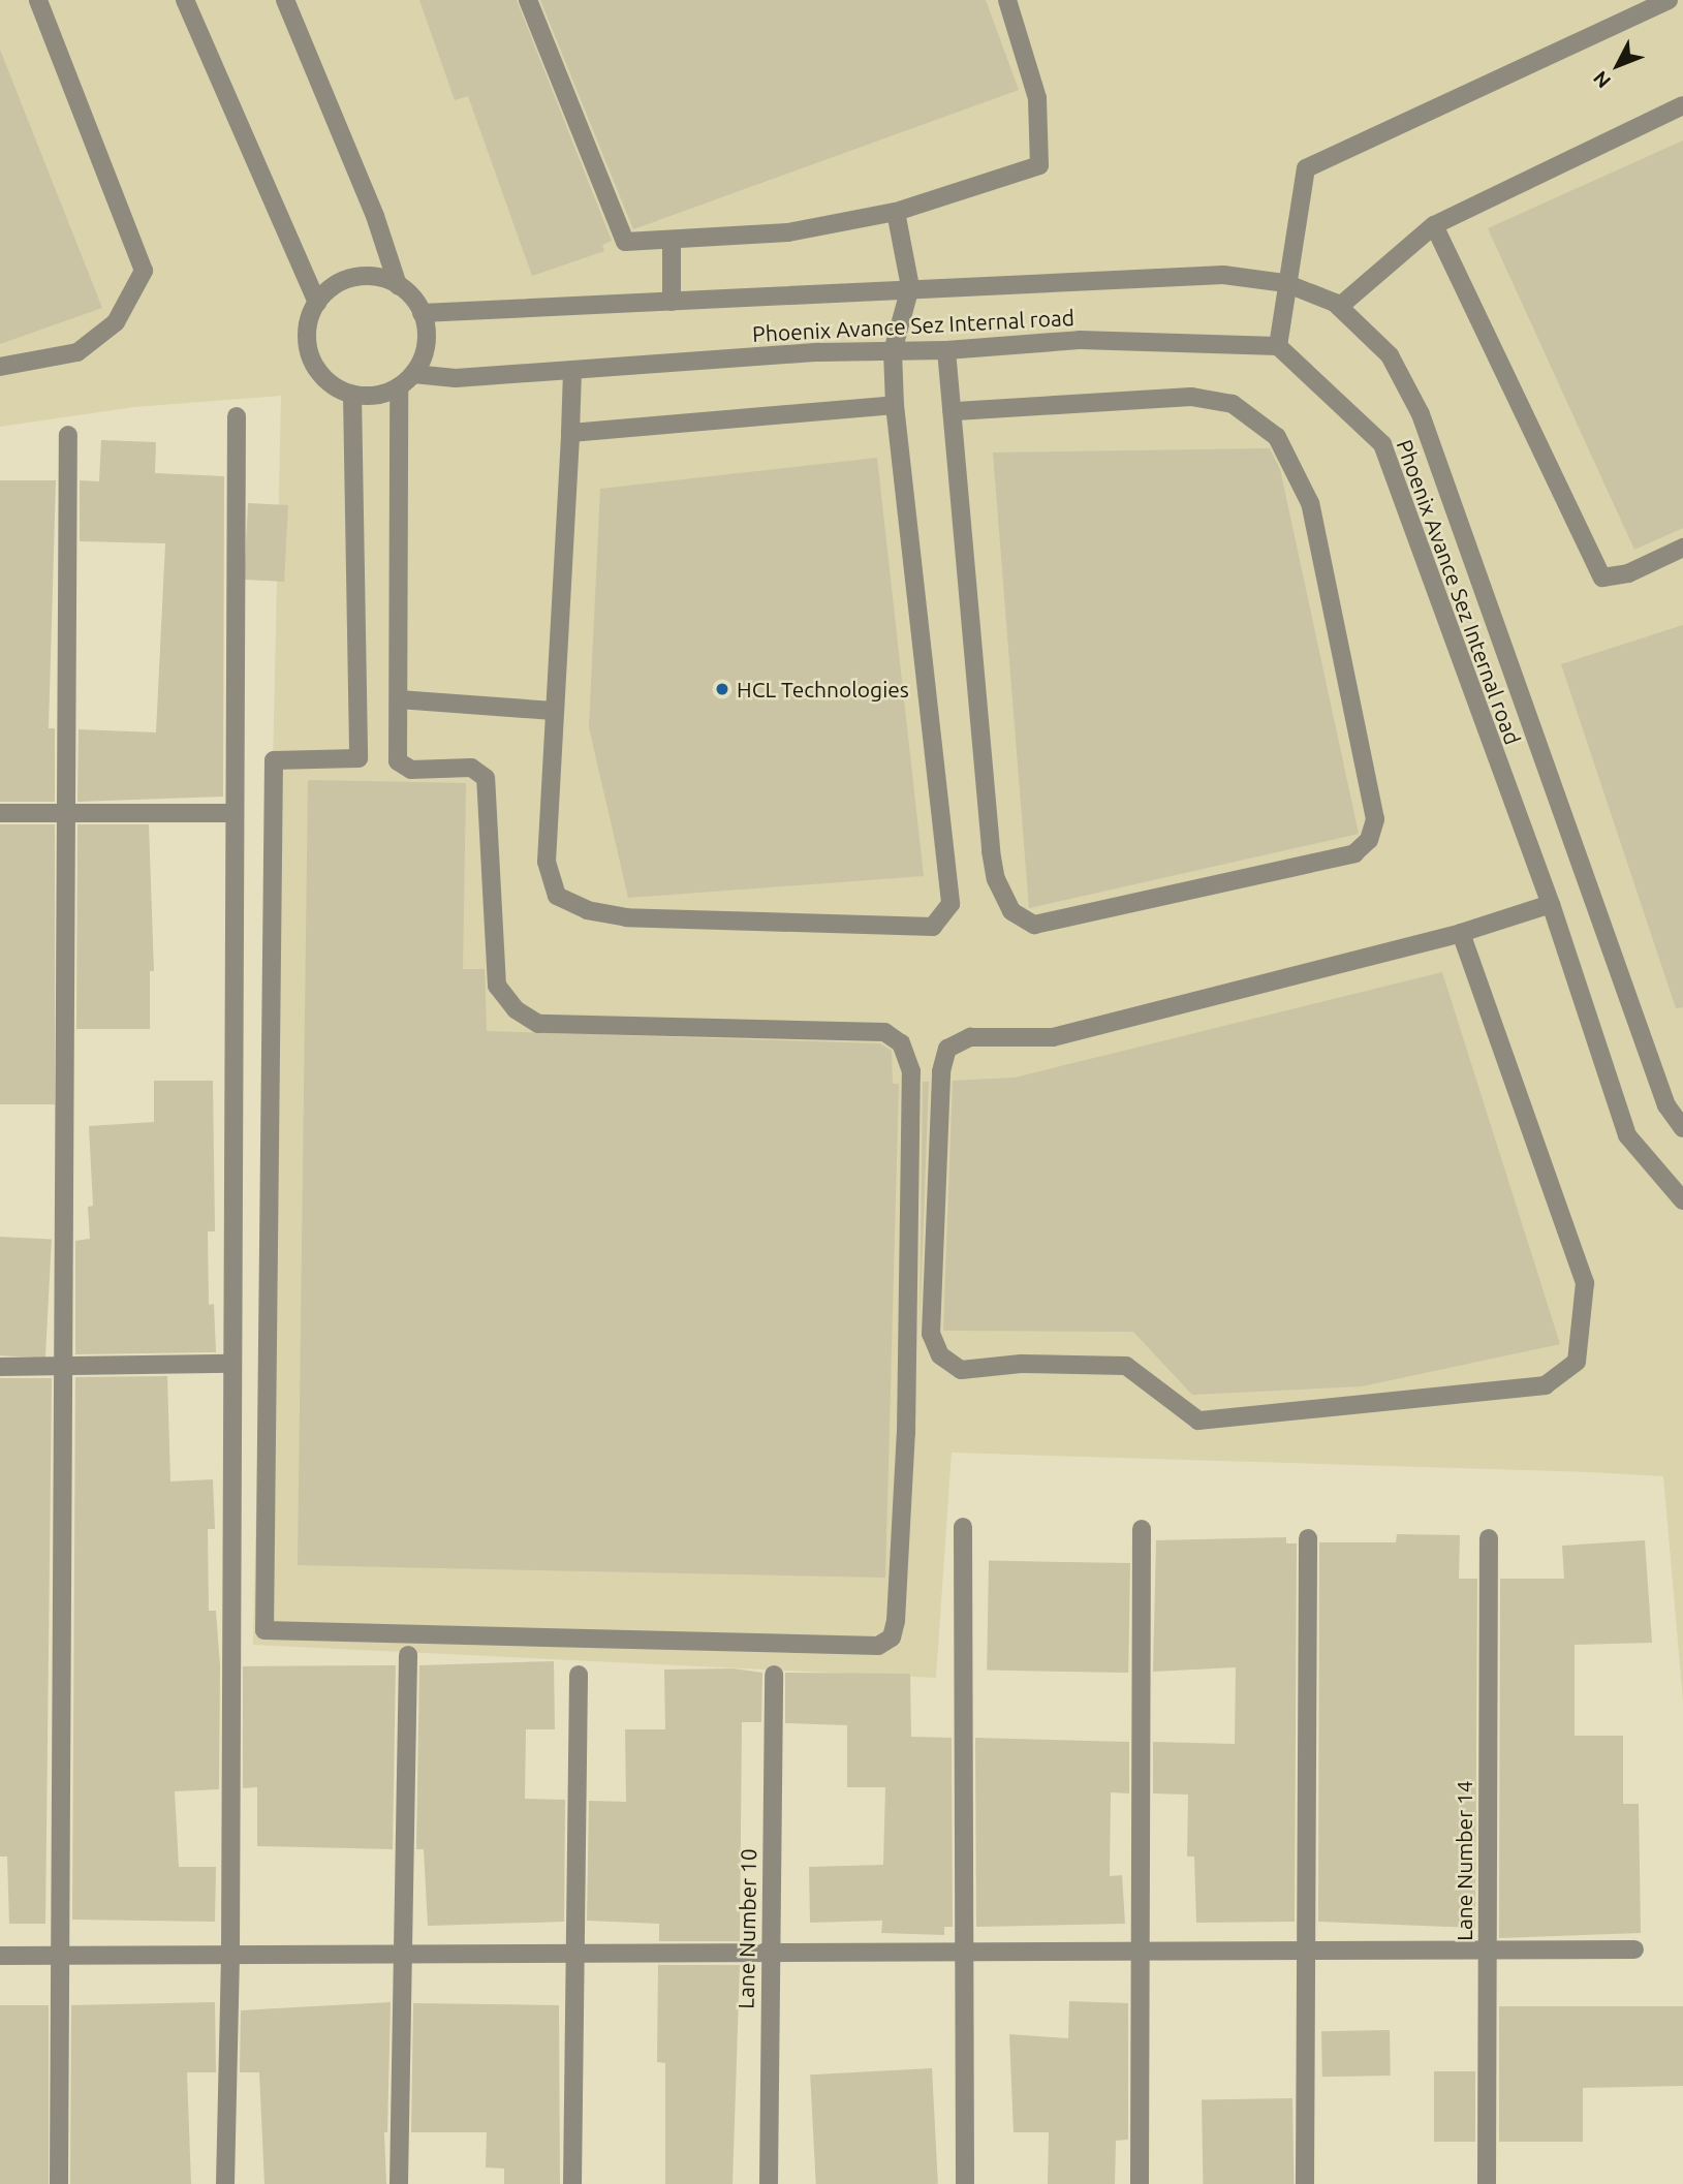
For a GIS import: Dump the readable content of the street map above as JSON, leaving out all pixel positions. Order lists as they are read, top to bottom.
{
  "streets": {
    "street": ["Phoenix Avance Sez Internal road", "Lane Number 14", "Lane Number 10"]
  },
  "places": ["HCL Technologies"],
  "north": "bottom left"
}
